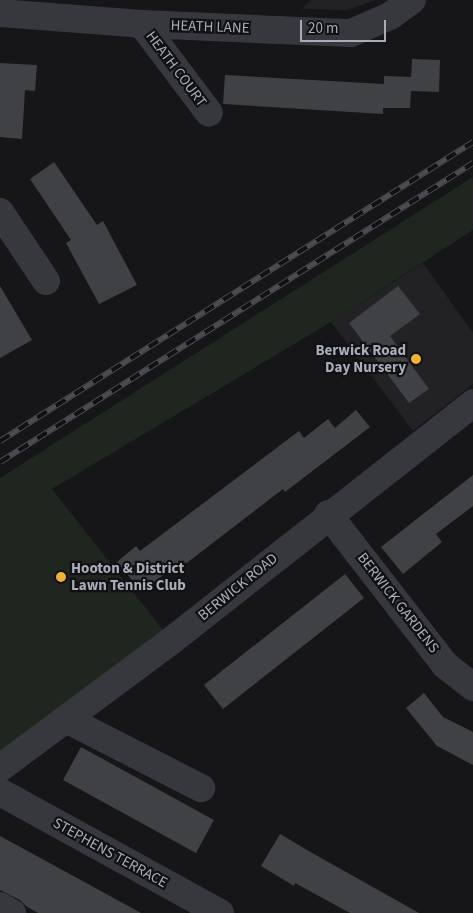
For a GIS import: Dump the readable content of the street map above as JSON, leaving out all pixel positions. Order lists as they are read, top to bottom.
{
  "streets": {
    "street": [
      "HEATH LANE",
      "HEATH COURT",
      "BERWICK ROAD",
      "BERWICK GARDENS",
      "STEPHENS TERRACE"
    ]
  },
  "crossings": [
    ["HEATH LANE", "HEATH COURT"],
    ["BERWICK ROAD", "BERWICK GARDENS"]
  ],
  "places": ["Berwick Road Day Nursery", "Hooton & District Lawn Tennis Club"],
  "scale_bar": "20 m"
}
